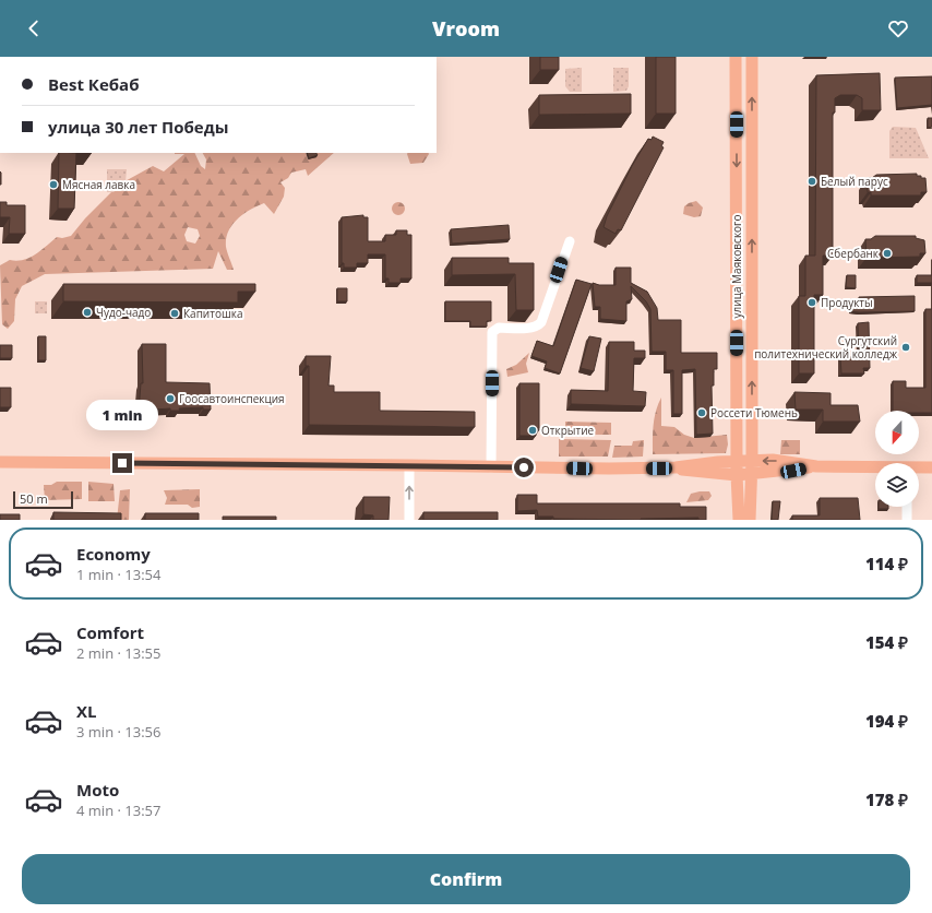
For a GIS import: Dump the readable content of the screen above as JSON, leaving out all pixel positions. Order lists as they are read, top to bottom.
{
  "streets": {
    "main road": ["улица Маяковского"]
  },
  "places": [
    "Белый парус",
    "Мясная лавка",
    "Сбербанк",
    "Продукты",
    "Чудо-чадо",
    "Капитошка",
    "Сургутский политехнический колледж",
    "Гоосавтоинспекция",
    "Россети Тюмень",
    "Открытие"
  ],
  "scale_bar": "50 m",
  "north": "bottom",
  "page": {
    "header": "Vroom",
    "banner": ["Best Кебаб", "улица 30 лет Победы"],
    "bubble": "1 min",
    "scale": "50 m",
    "list": [
      {
        "name": "Economy",
        "note": "1 min · 13:54",
        "value": "114 ₽"
      },
      {
        "name": "Comfort",
        "note": "2 min · 13:55",
        "value": "154 ₽"
      },
      {
        "name": "XL",
        "note": "3 min · 13:56",
        "value": "194 ₽"
      },
      {
        "name": "Moto",
        "note": "4 min · 13:57",
        "value": "178 ₽"
      }
    ],
    "buttons": "Confirm"
  }
}
